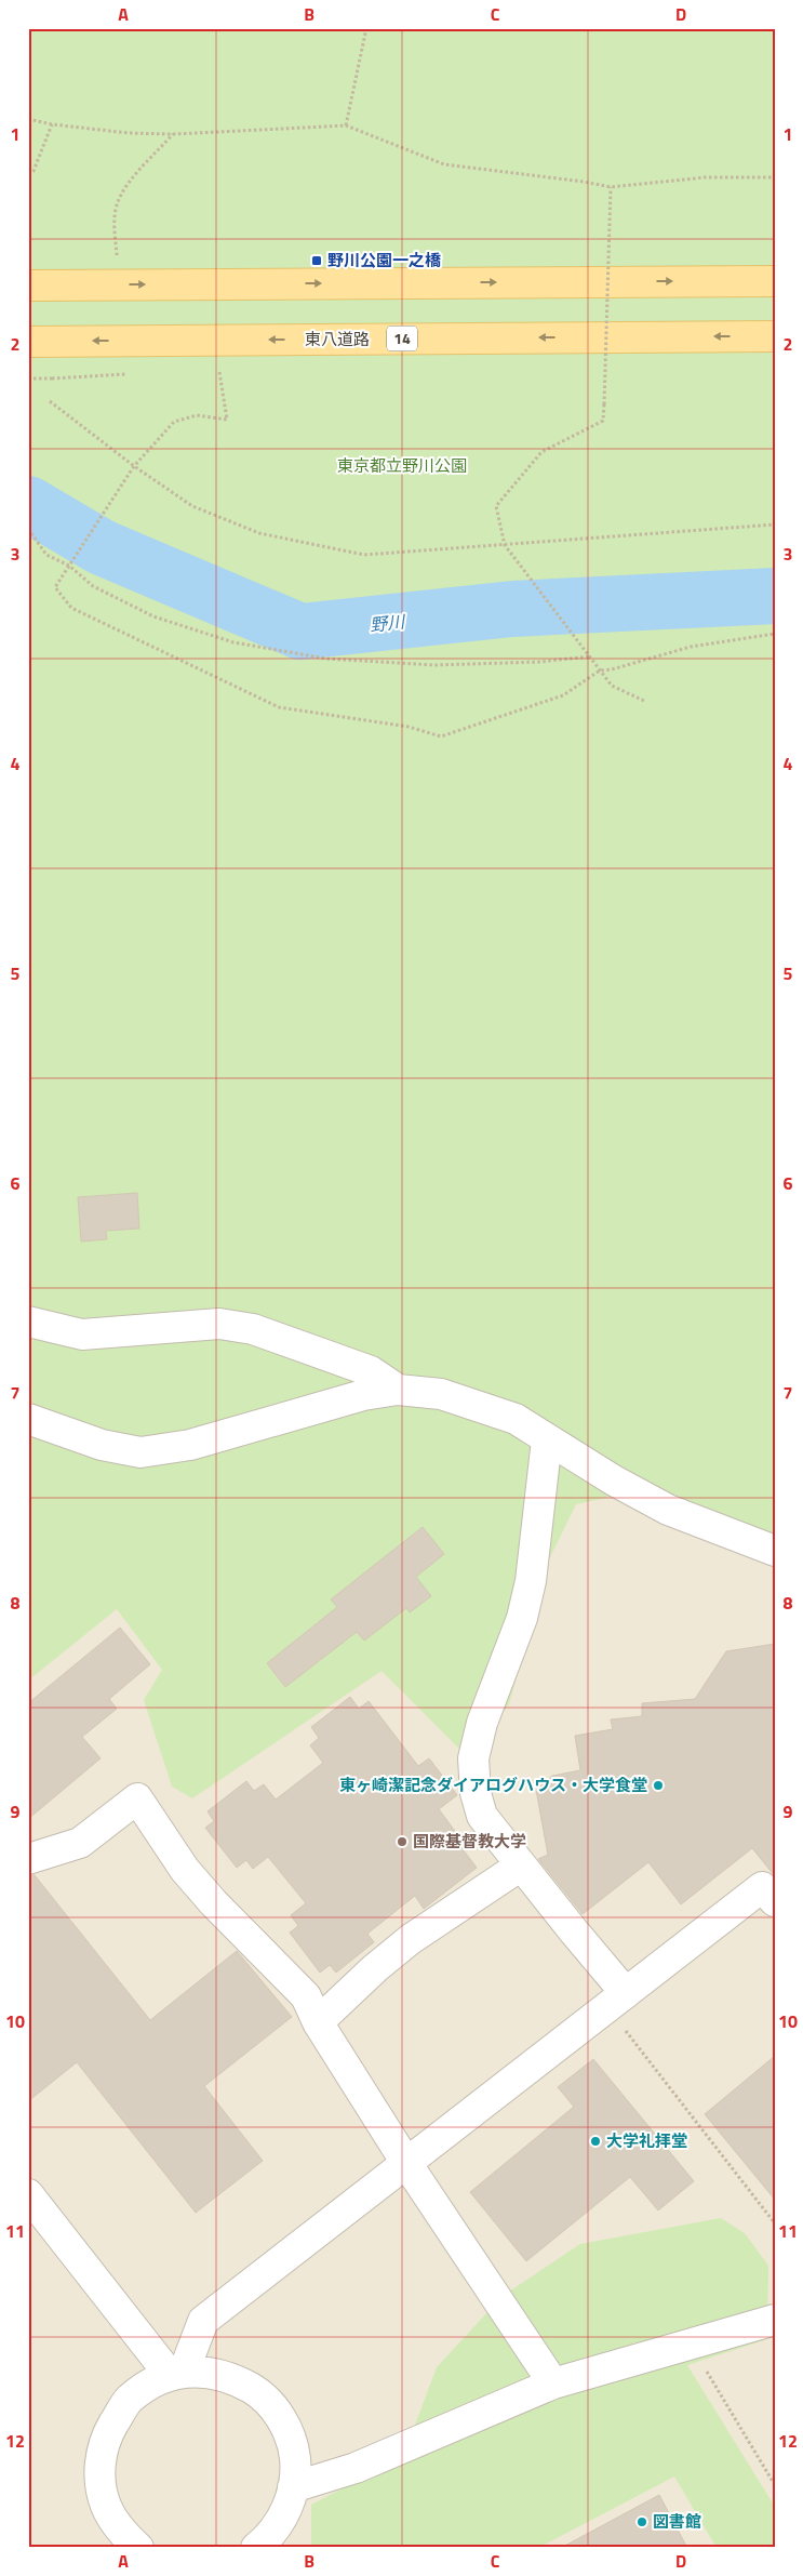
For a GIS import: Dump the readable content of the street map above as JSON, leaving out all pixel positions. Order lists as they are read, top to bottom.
{
  "streets": {
    "main road": ["14", "東八道路"]
  },
  "water": ["野川"],
  "parks": ["東京都立野川公園"],
  "places": {
    "transit": ["野川公園一之橋"],
    "other": [
      "東ヶ崎潔記念ダイアログハウス・大学食堂",
      "国際基督教大学",
      "大学礼拝堂",
      "図書館"
    ]
  },
  "grid": {
    "columns": [
      "A",
      "B",
      "C",
      "D"
    ],
    "rows": [
      "1",
      "2",
      "3",
      "4",
      "5",
      "6",
      "7",
      "8",
      "9",
      "10",
      "11",
      "12"
    ]
  }
}
